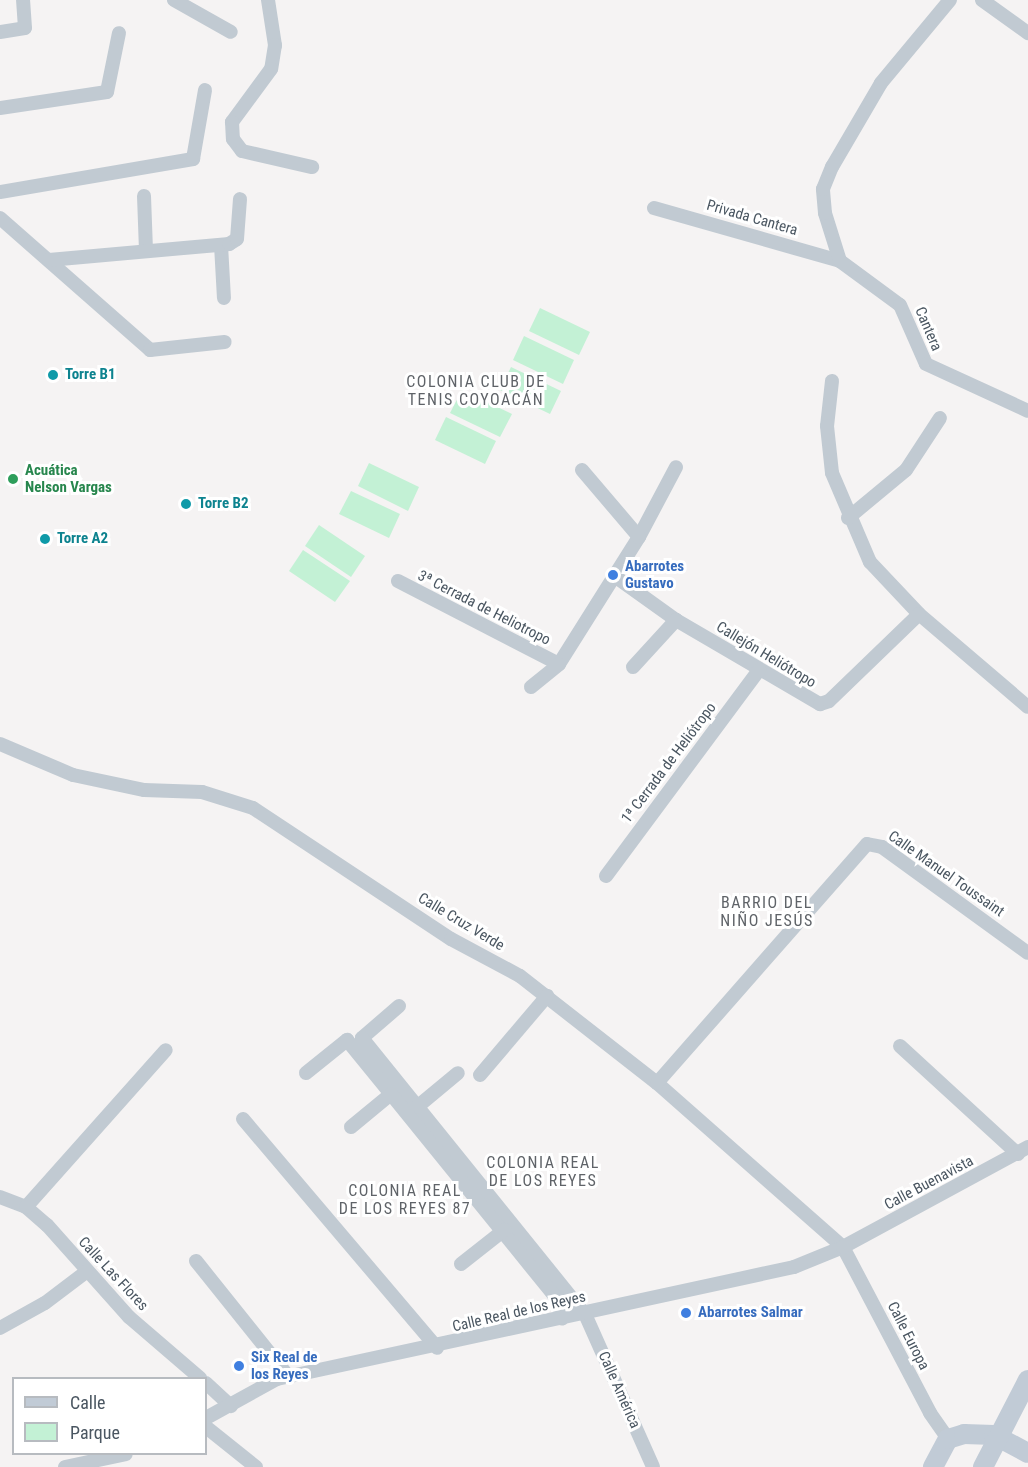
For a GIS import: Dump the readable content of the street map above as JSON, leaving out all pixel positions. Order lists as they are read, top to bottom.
{
  "streets": {
    "street": [
      "Privada Cantera",
      "Cantera",
      "3ª Cerrada de Heliotropo",
      "Callejón Heliótropo",
      "1ª Cerrada de Heliótropo",
      "Calle Manuel Toussaint",
      "Calle Cruz Verde",
      "Calle Buenavista",
      "Calle Las Flores",
      "Calle Real de los Reyes",
      "Calle Europa",
      "Calle América"
    ]
  },
  "crossings": [
    ["Privada Cantera", "Cantera"],
    ["3ª Cerrada de Heliotropo", "Callejón Heliótropo"],
    ["Callejón Heliótropo", "1ª Cerrada de Heliótropo"],
    ["Calle Manuel Toussaint", "Calle Cruz Verde"],
    ["Calle Cruz Verde", "Calle Buenavista"],
    ["Calle Cruz Verde", "Calle Real de los Reyes"],
    ["Calle Cruz Verde", "Calle Europa"],
    ["Calle Buenavista", "Calle Real de los Reyes"],
    ["Calle Buenavista", "Calle Europa"],
    ["Calle Real de los Reyes", "Calle Europa"],
    ["Calle Real de los Reyes", "Calle América"]
  ],
  "districts": [
    "COLONIA CLUB DE TENIS COYOACÁN",
    "BARRIO DEL NIÑO JESÚS",
    "COLONIA REAL DE LOS REYES",
    "COLONIA REAL DE LOS REYES 87"
  ],
  "places": [
    "Torre B1",
    "Acuática Nelson Vargas",
    "Torre B2",
    "Torre A2",
    "Abarrotes Gustavo",
    "Abarrotes Salmar",
    "Six Real de los Reyes"
  ],
  "legend": ["Calle", "Parque"]
}
